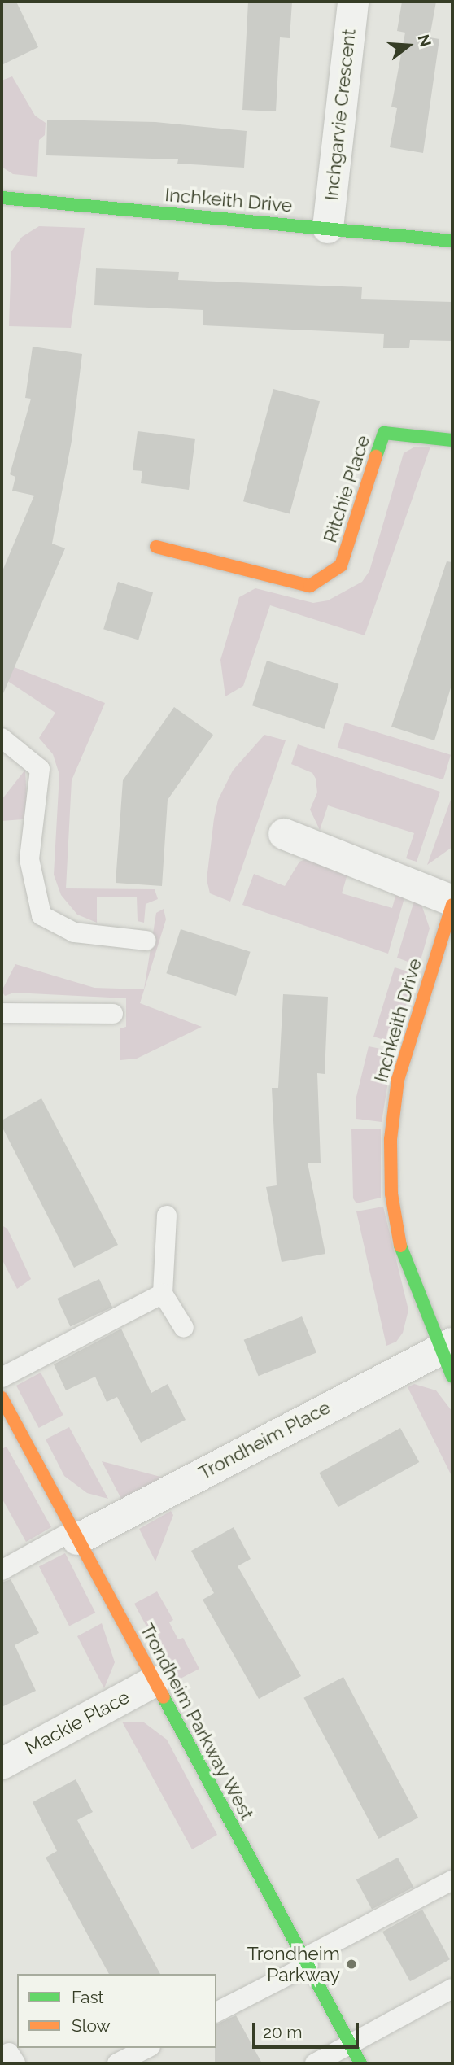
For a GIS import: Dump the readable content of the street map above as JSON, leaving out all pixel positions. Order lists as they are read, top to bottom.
{
  "streets": {
    "street": [
      "Inchgarvie Crescent",
      "Inchkeith Drive",
      "Ritchie Place",
      "Trondheim Place",
      "Trondheim Parkway West",
      "Mackie Place"
    ]
  },
  "crossings": [
    ["Inchgarvie Crescent", "Inchkeith Drive"],
    ["Inchkeith Drive", "Trondheim Place"],
    ["Trondheim Place", "Trondheim Parkway West"],
    ["Trondheim Parkway West", "Mackie Place"]
  ],
  "places": ["Trondheim Parkway"],
  "legend": ["Fast", "Slow"],
  "scale_bar": "20 m",
  "north": "right"
}
